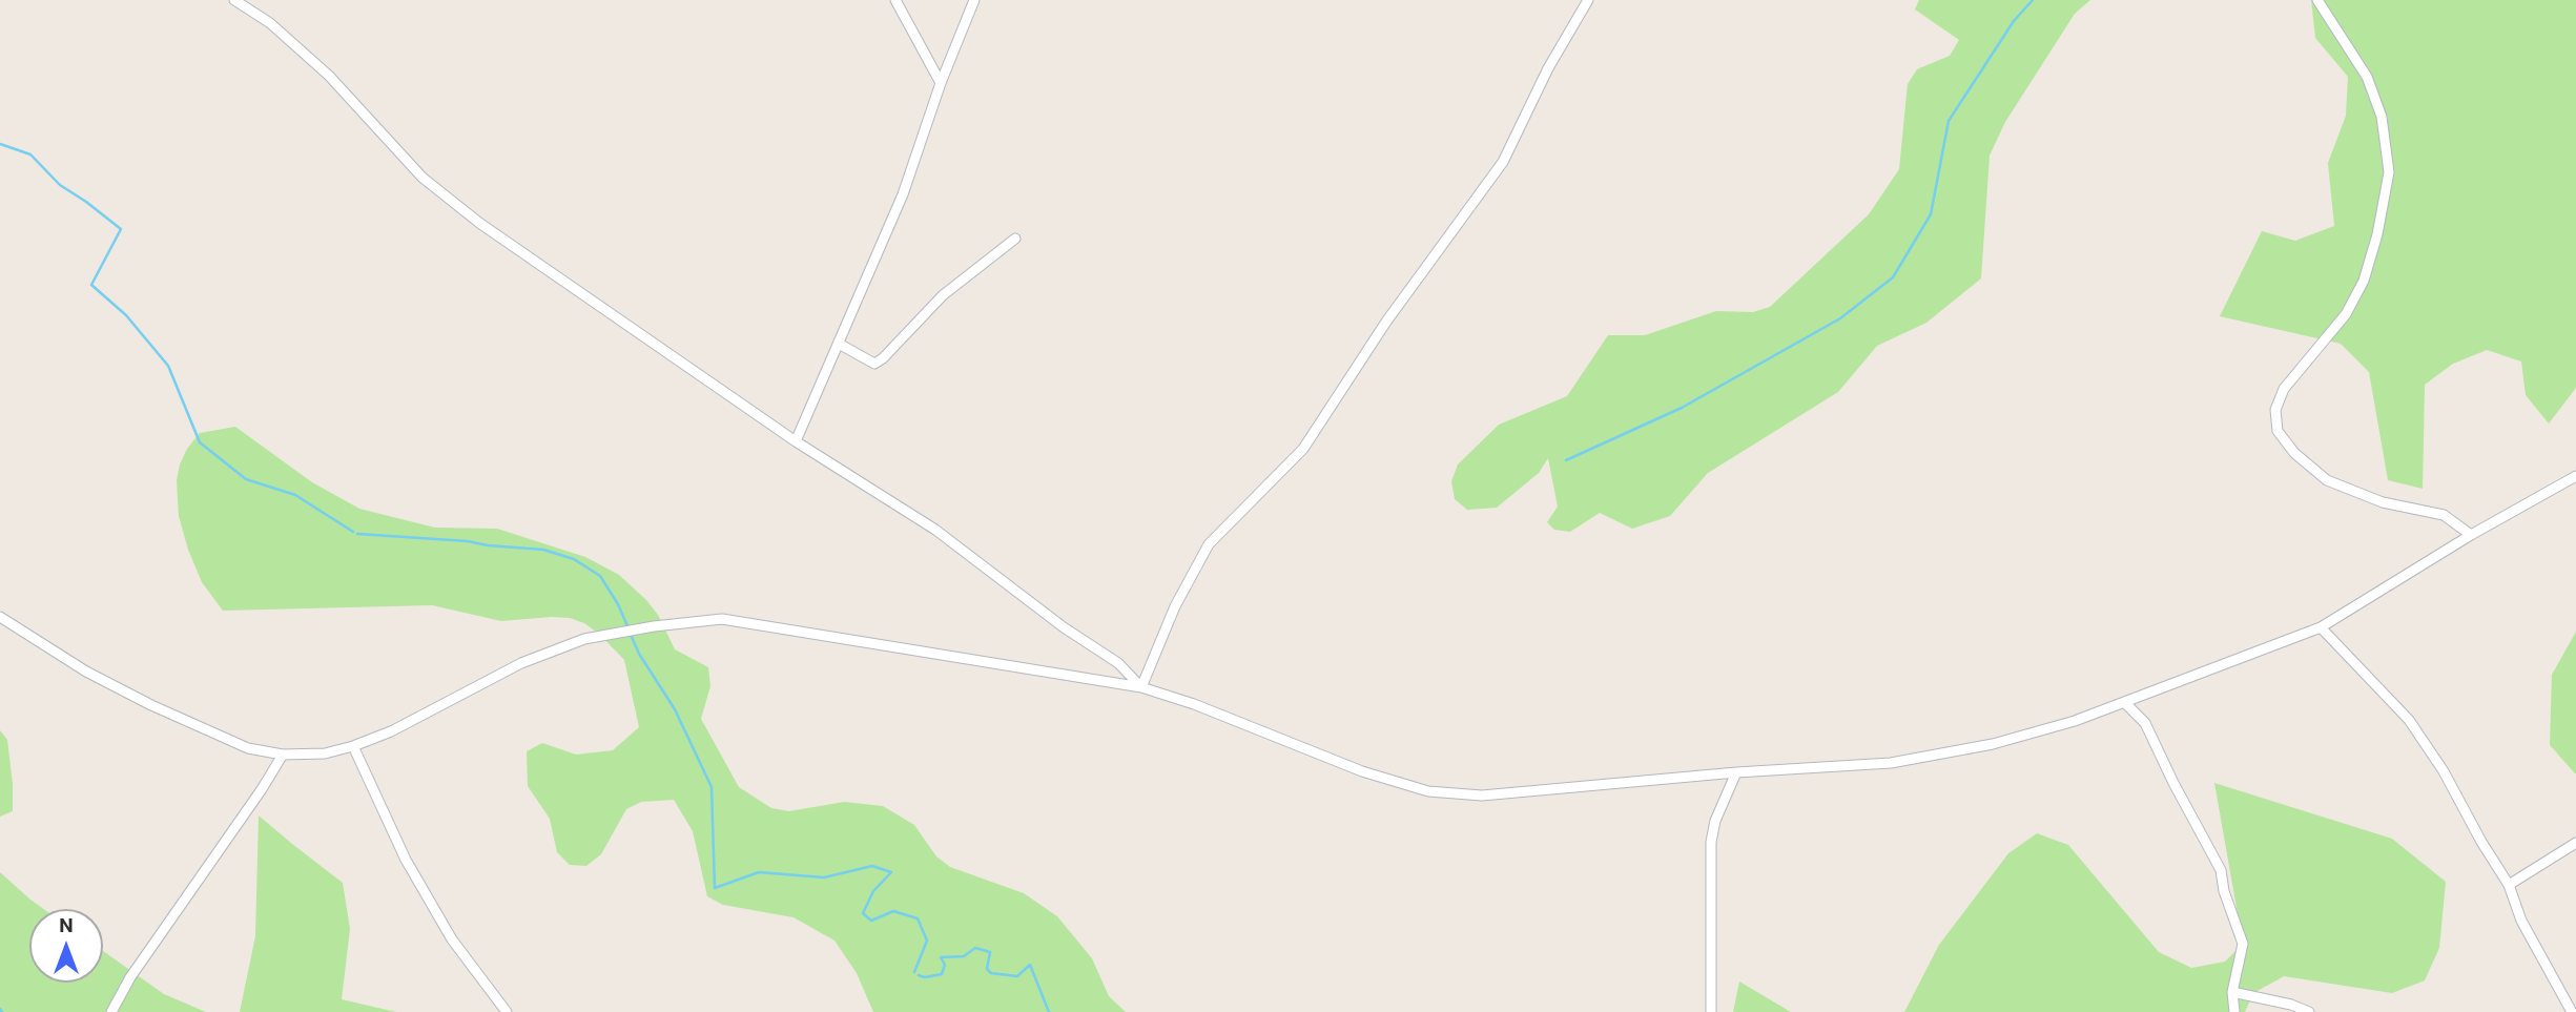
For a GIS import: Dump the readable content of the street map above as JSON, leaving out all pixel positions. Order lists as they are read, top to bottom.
{
  "north": "top"
}
